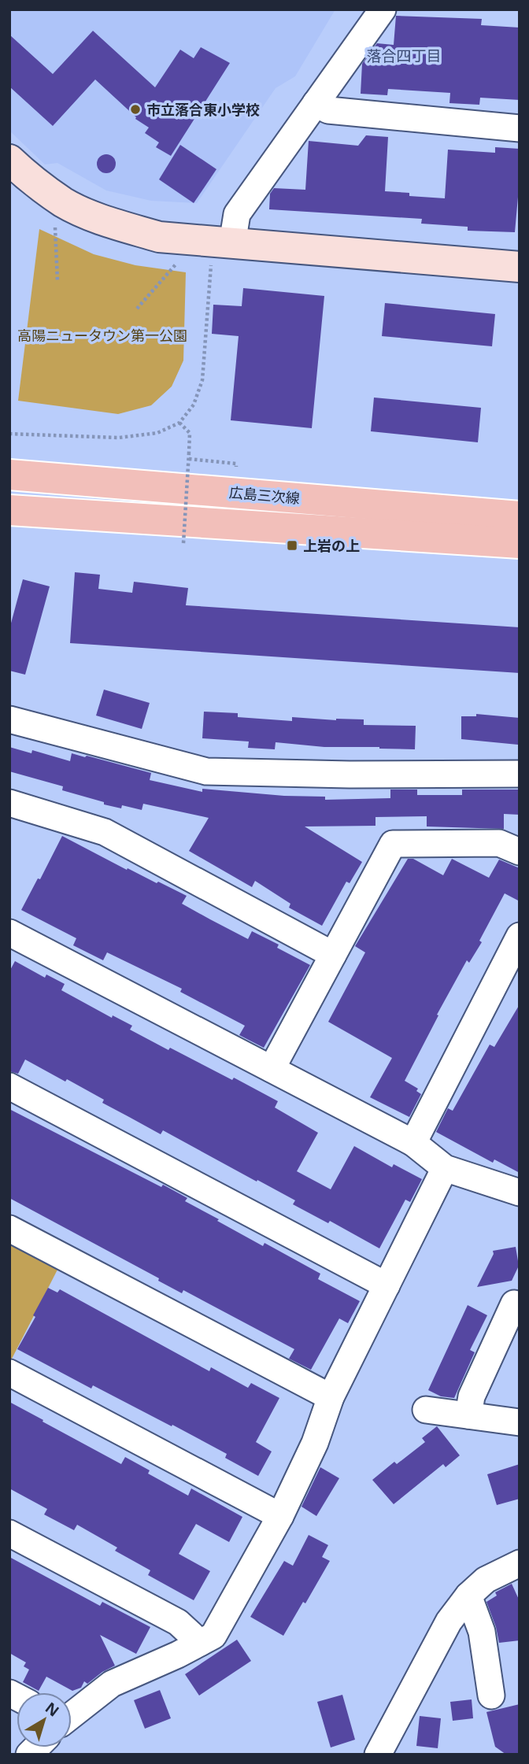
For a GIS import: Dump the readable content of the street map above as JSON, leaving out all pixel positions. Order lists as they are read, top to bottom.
{
  "streets": {
    "main road": ["広島三次線"]
  },
  "districts": ["落合四丁目"],
  "parks": ["高陽ニュータウン第一公園"],
  "places": {
    "other": ["市立落合東小学校"],
    "transit": ["上岩の上"]
  },
  "north": "top right"
}
